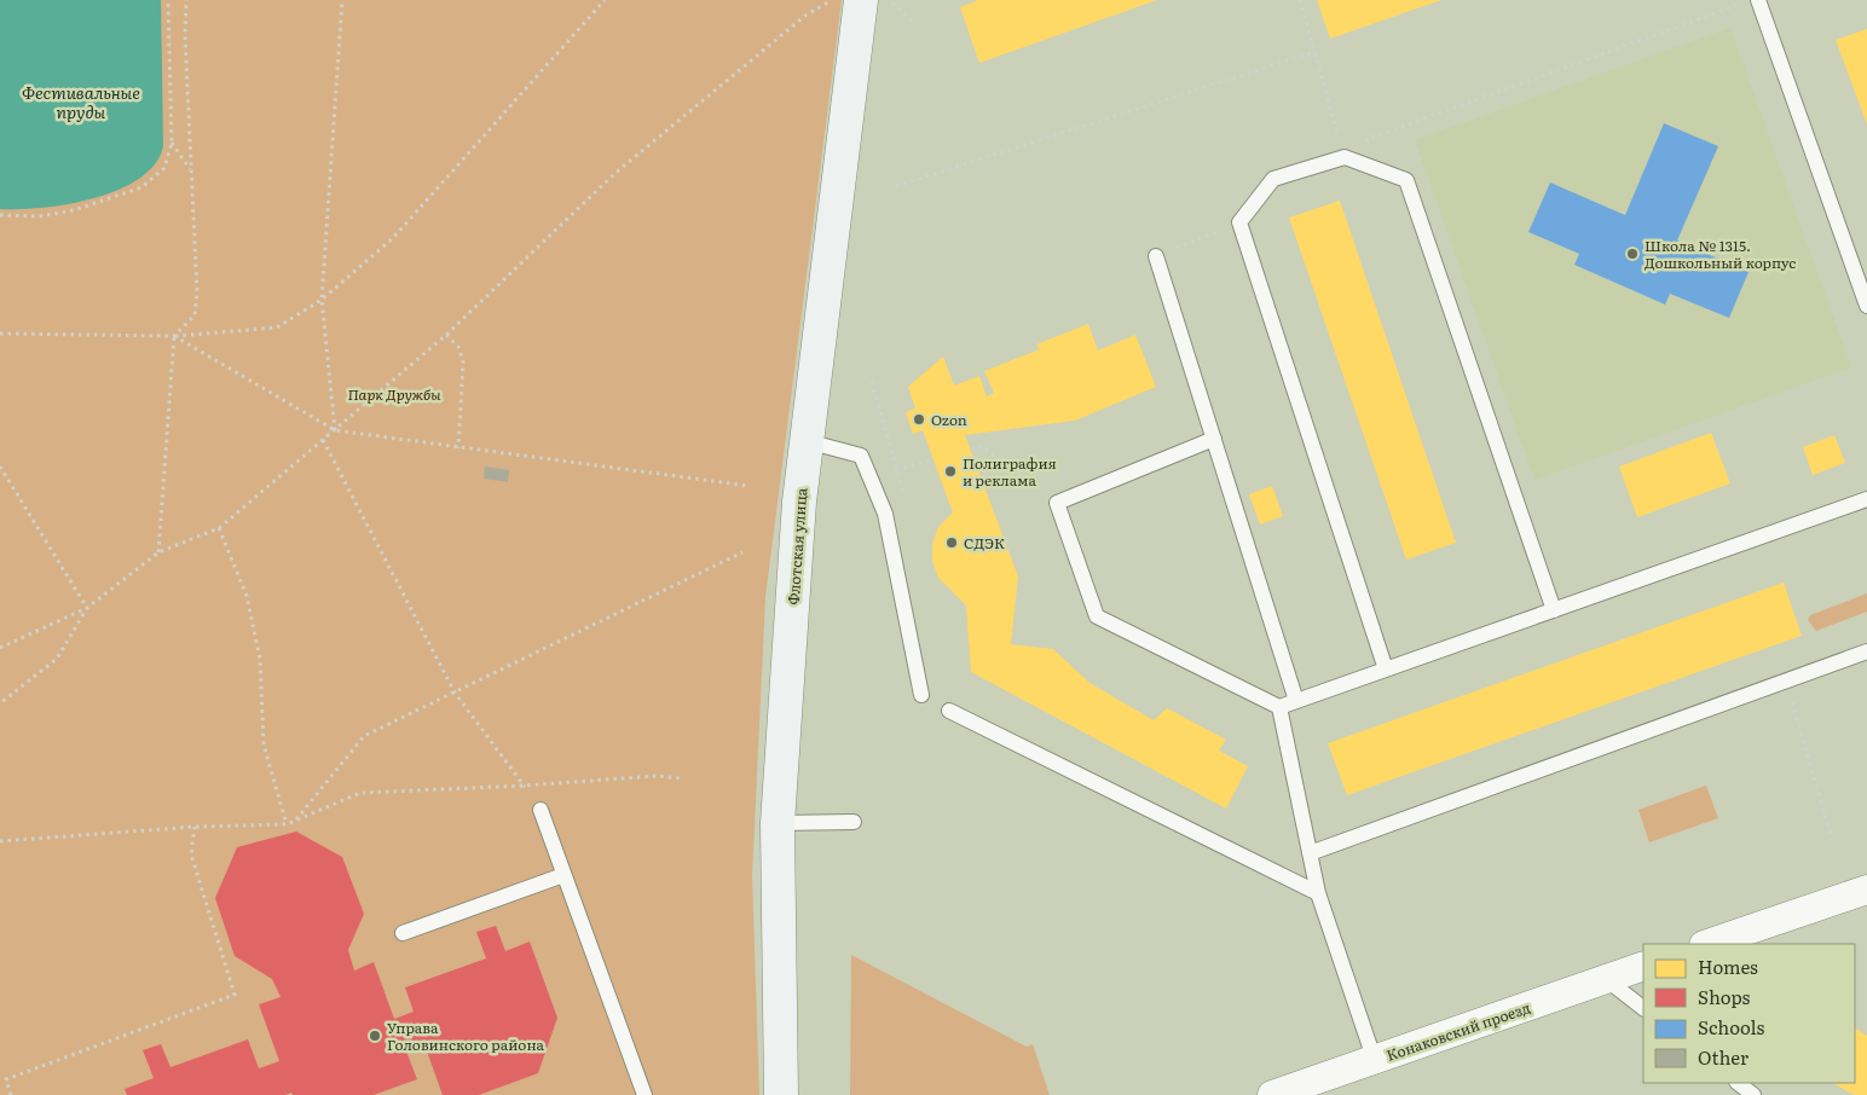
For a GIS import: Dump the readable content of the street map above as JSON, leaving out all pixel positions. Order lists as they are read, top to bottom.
{
  "streets": {
    "street": ["Флотская улица", "Конаковский проезд"]
  },
  "water": ["Фестивальные пруды"],
  "parks": ["Парк Дружбы"],
  "places": [
    "Школа № 1315. Дошкольный корпус",
    "Ozon",
    "Полиграфия и реклама",
    "СДЭК",
    "Управа Головинского района"
  ],
  "legend": [
    "Homes",
    "Shops",
    "Schools",
    "Other"
  ]
}
